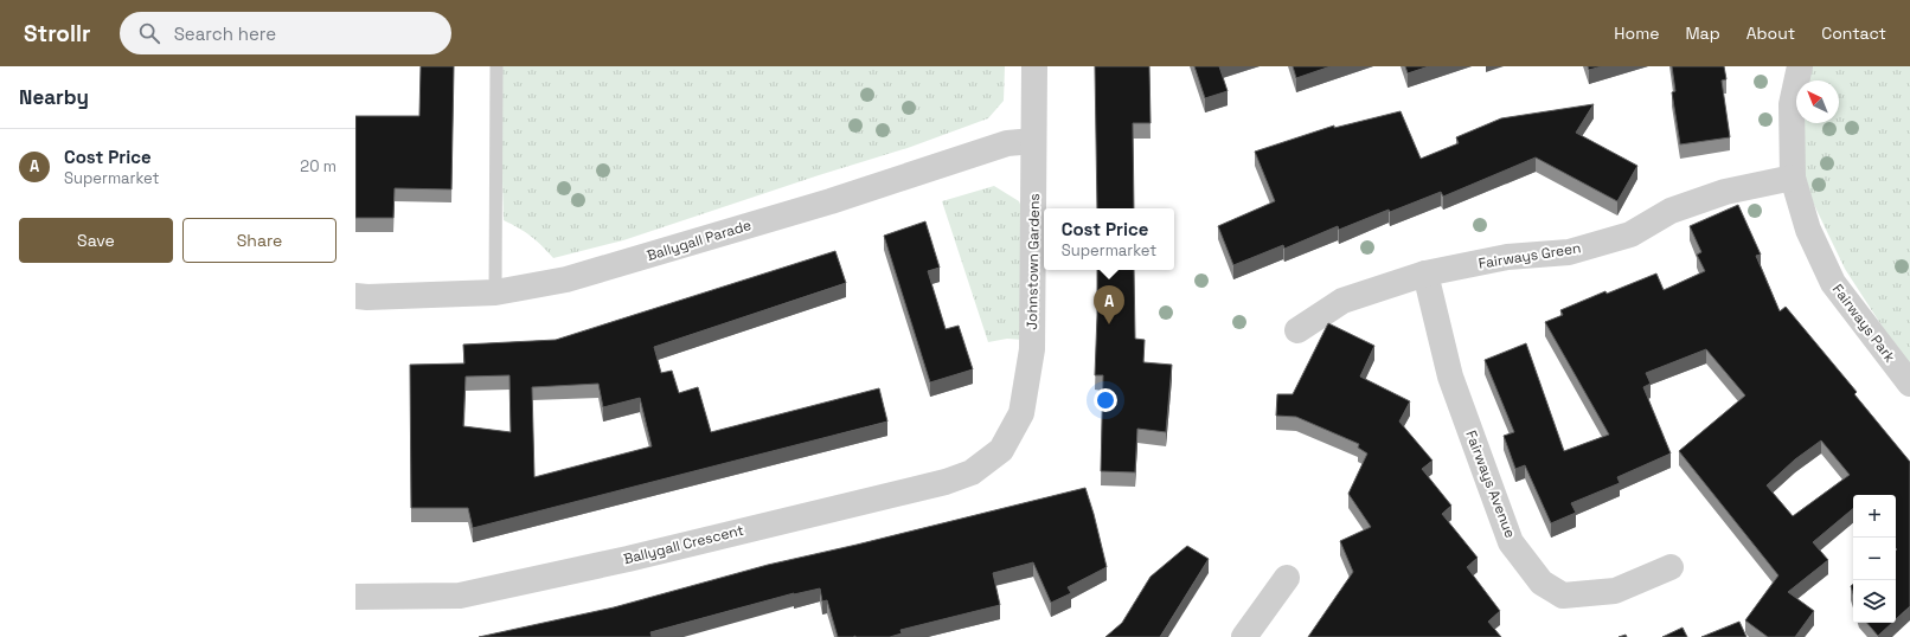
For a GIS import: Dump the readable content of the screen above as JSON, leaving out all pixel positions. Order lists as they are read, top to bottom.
{
  "streets": {
    "street": [
      "Ballygall Parade",
      "Fairways Green",
      "Johnstown Gardens",
      "Fairways Park",
      "Fairways Avenue",
      "Ballygall Crescent"
    ]
  },
  "crossings": [
    ["Ballygall Parade", "Johnstown Gardens"],
    ["Fairways Green", "Fairways Park"],
    ["Fairways Green", "Fairways Avenue"],
    ["Johnstown Gardens", "Ballygall Crescent"]
  ],
  "north": "top left",
  "page": {
    "header": "Strollr",
    "search": "Search here",
    "nav": [
      "Home",
      "Map",
      "About",
      "Contact"
    ],
    "heading": "Nearby",
    "list": [
      {
        "mark": "A",
        "name": "Cost Price",
        "note": "Supermarket",
        "value": "20 m"
      }
    ],
    "buttons": ["Save", "Share"],
    "popup": ["Cost Price", "Supermarket"],
    "pins": "A",
    "map_buttons": ["+", "−"]
  }
}
